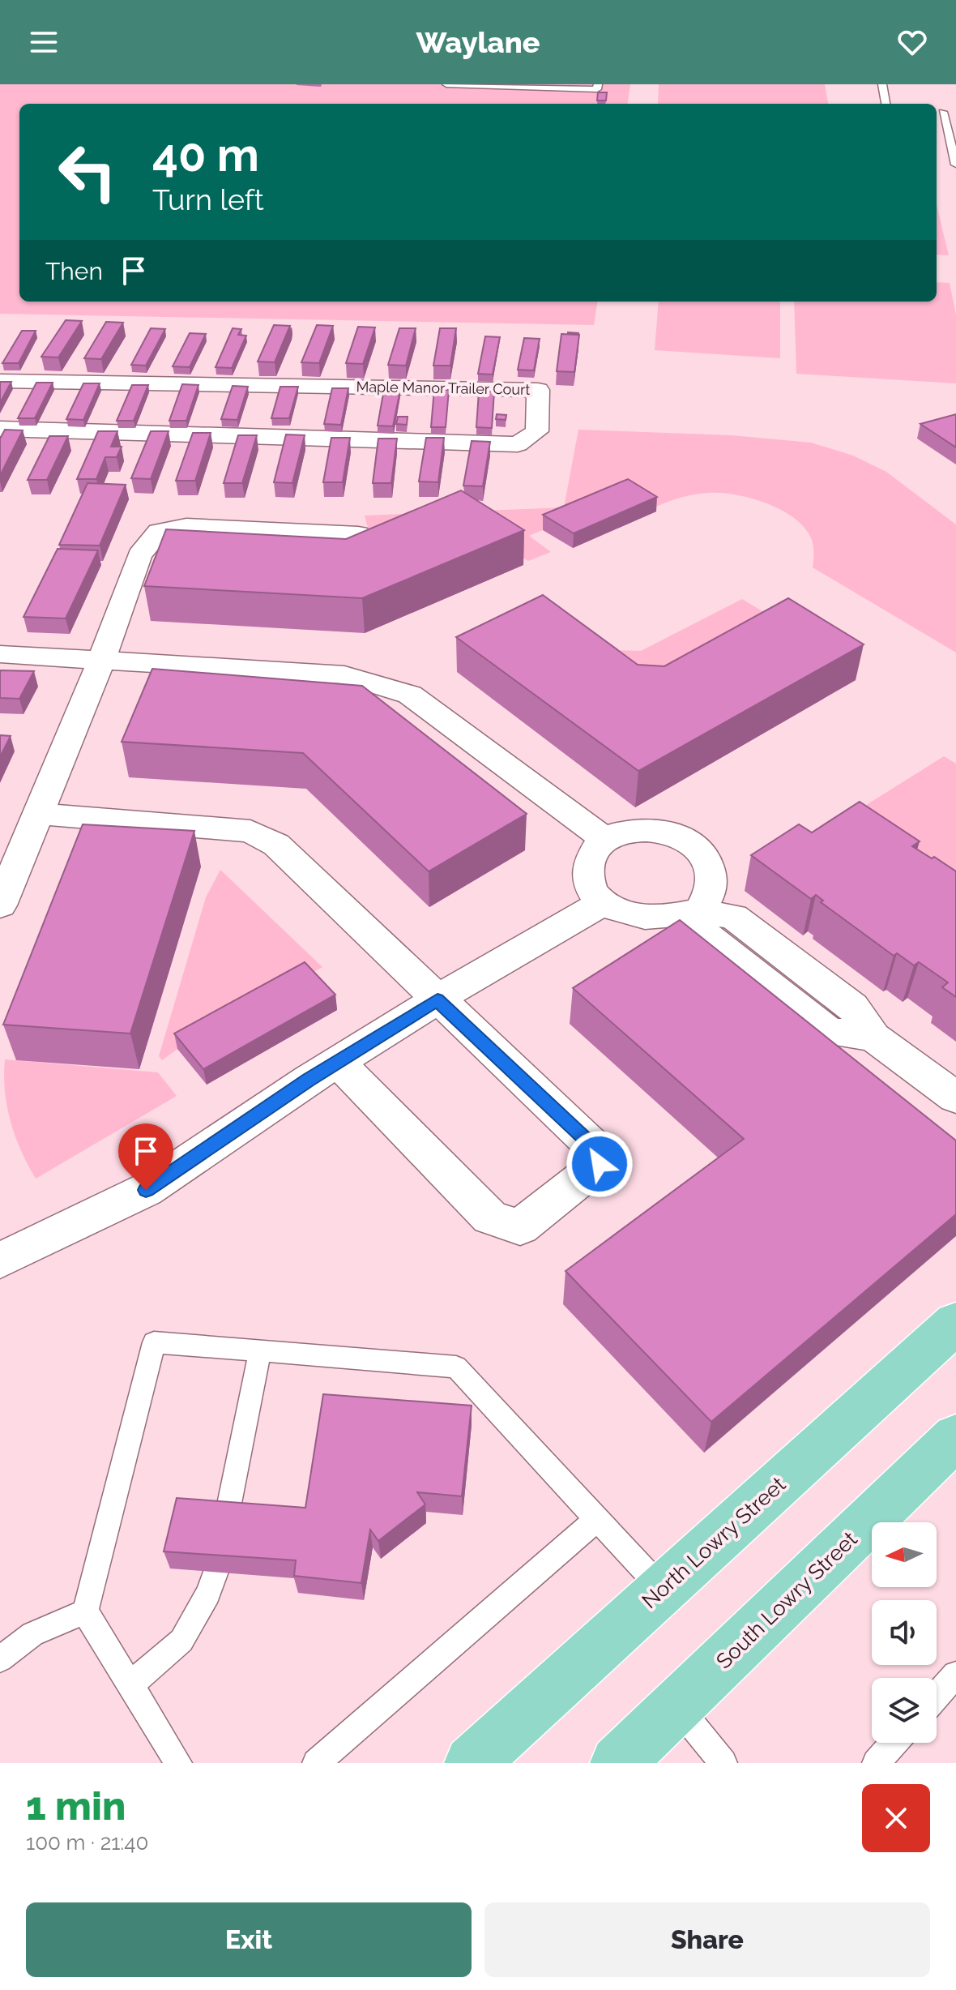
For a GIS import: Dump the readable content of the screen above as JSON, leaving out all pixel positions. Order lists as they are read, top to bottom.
{
  "streets": {
    "main road": ["North Lowry Street", "South Lowry Street"],
    "street": ["Maple Manor Trailer Court"]
  },
  "north": "left",
  "page": {
    "header": "Waylane",
    "turn": ["40 m", "Turn left"],
    "then": "Then",
    "heading": ["1 min", "100 m · 21:40"],
    "buttons": ["Exit", "Share"]
  }
}
